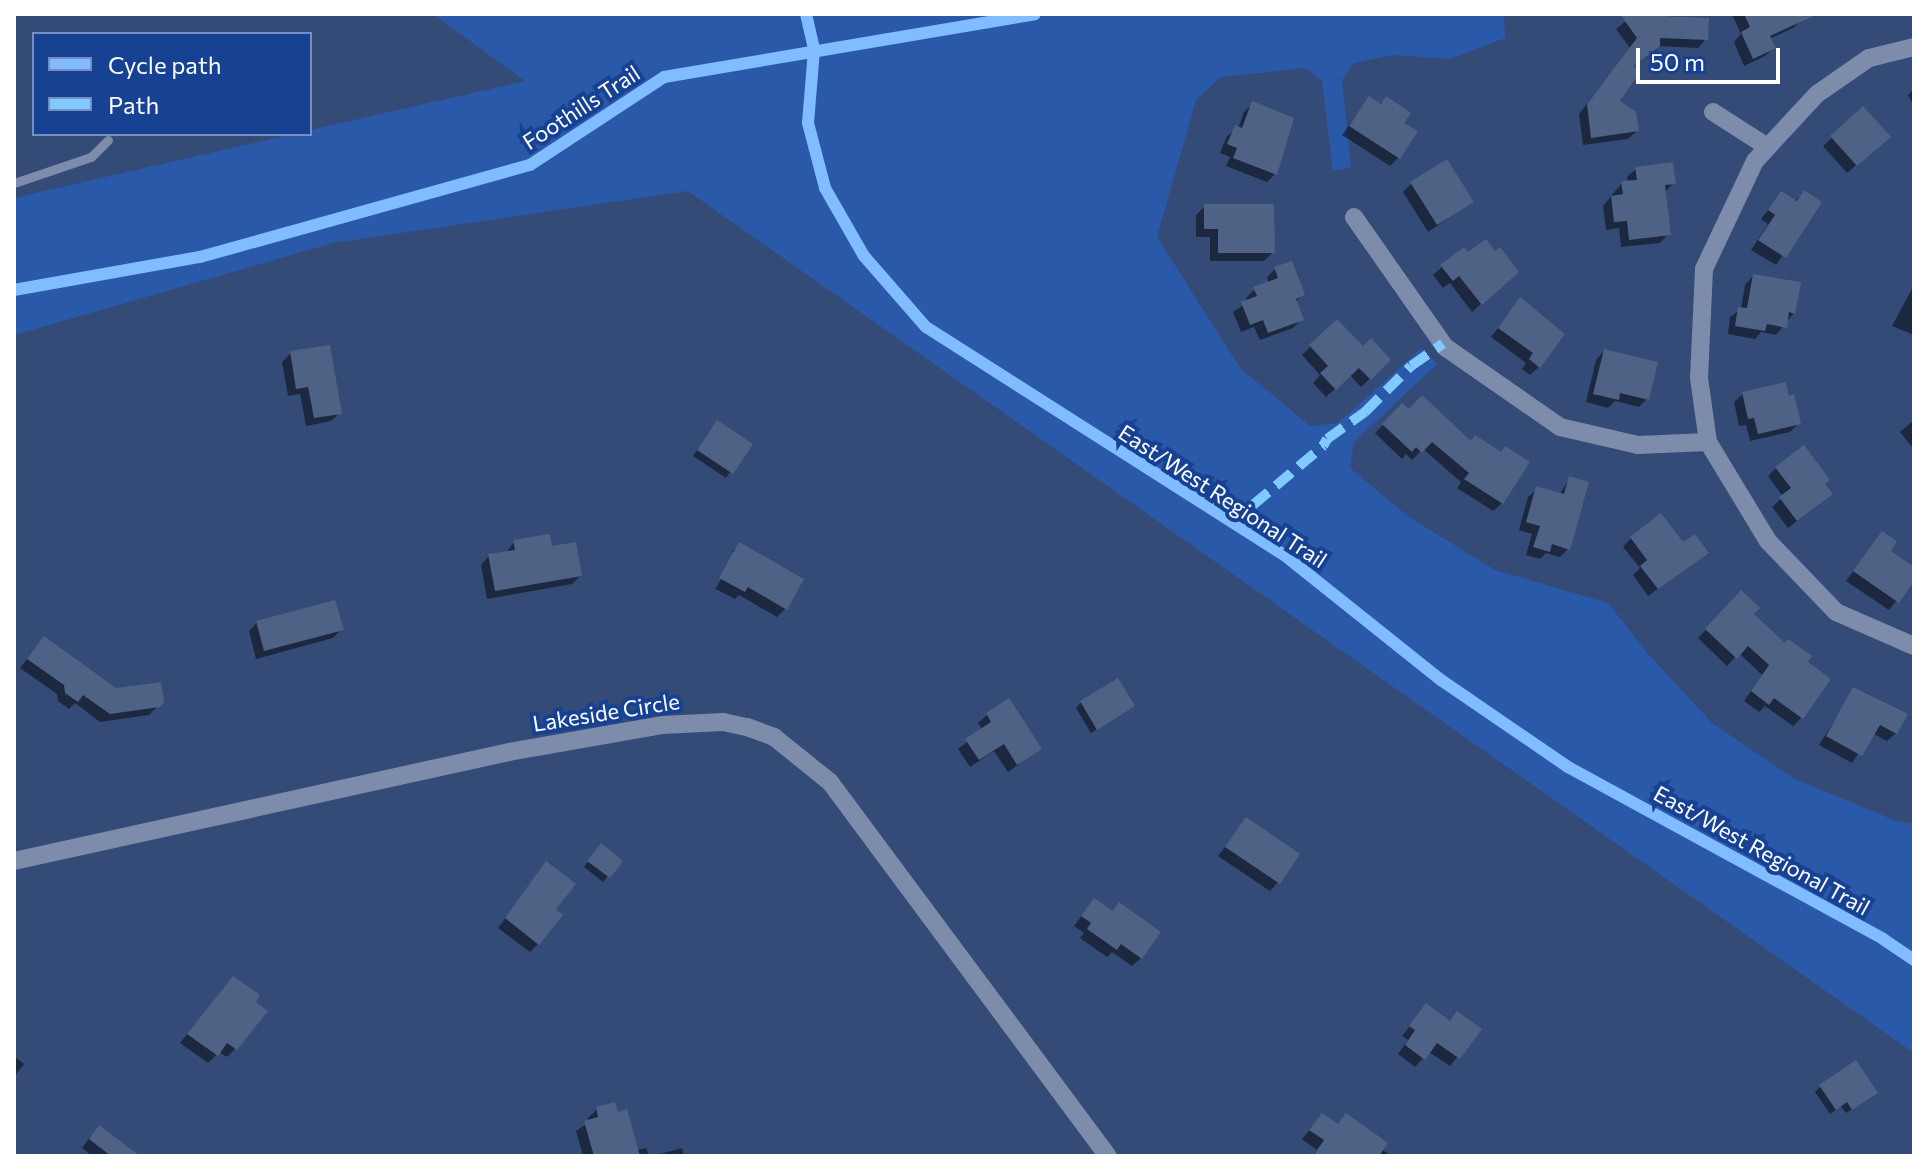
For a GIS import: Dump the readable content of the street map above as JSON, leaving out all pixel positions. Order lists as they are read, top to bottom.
{
  "streets": {
    "street": ["Lakeside Circle"],
    "cycle path": ["Foothills Trail", "East/West Regional Trail"]
  },
  "legend": ["Cycle path", "Path"],
  "scale_bar": "50 m"
}
